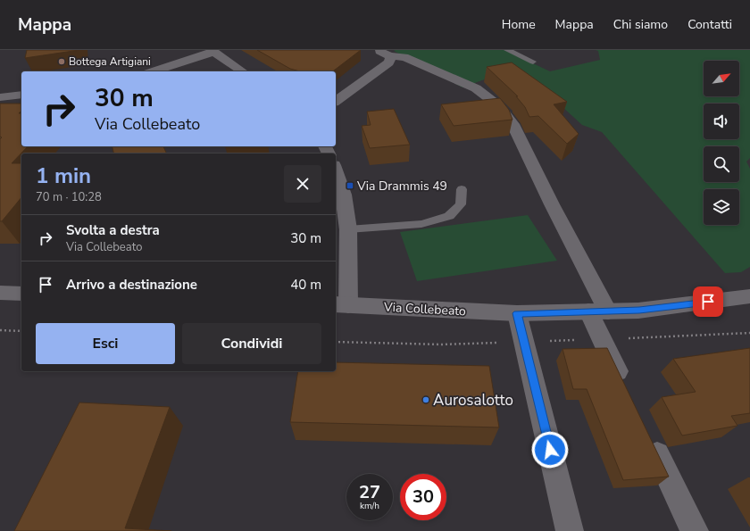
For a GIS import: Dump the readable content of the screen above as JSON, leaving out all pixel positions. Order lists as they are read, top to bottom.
{
  "streets": {
    "street": ["Via Collebeato"]
  },
  "places": {
    "other": ["Bottega Artigiani", "Aurosalotto"],
    "transit": ["Via Drammis 49"]
  },
  "north": "top right",
  "page": {
    "header": "Mappa",
    "nav": [
      "Home",
      "Mappa",
      "Chi siamo",
      "Contatti"
    ],
    "turn": ["30 m", "Via Collebeato"],
    "heading": ["1 min", "70 m · 10:28"],
    "list": [
      {
        "name": "Svolta a destra",
        "note": "Via Collebeato",
        "value": "30 m"
      },
      {
        "name": "Arrivo a destinazione",
        "value": "40 m"
      }
    ],
    "buttons": ["Esci", "Condividi"],
    "speed": "27 km/h",
    "limit": "30"
  }
}
